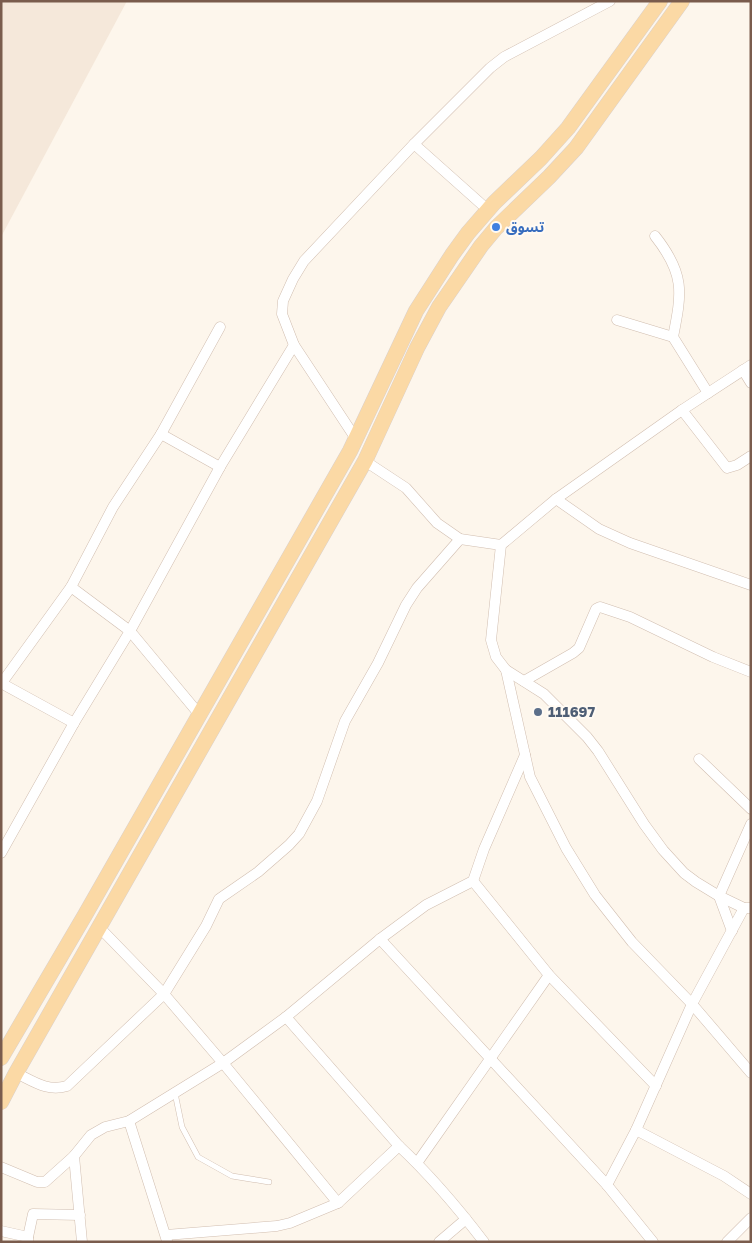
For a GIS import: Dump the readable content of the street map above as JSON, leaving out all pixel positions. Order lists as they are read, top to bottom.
{
  "places": ["تسوق", "111697"]
}
